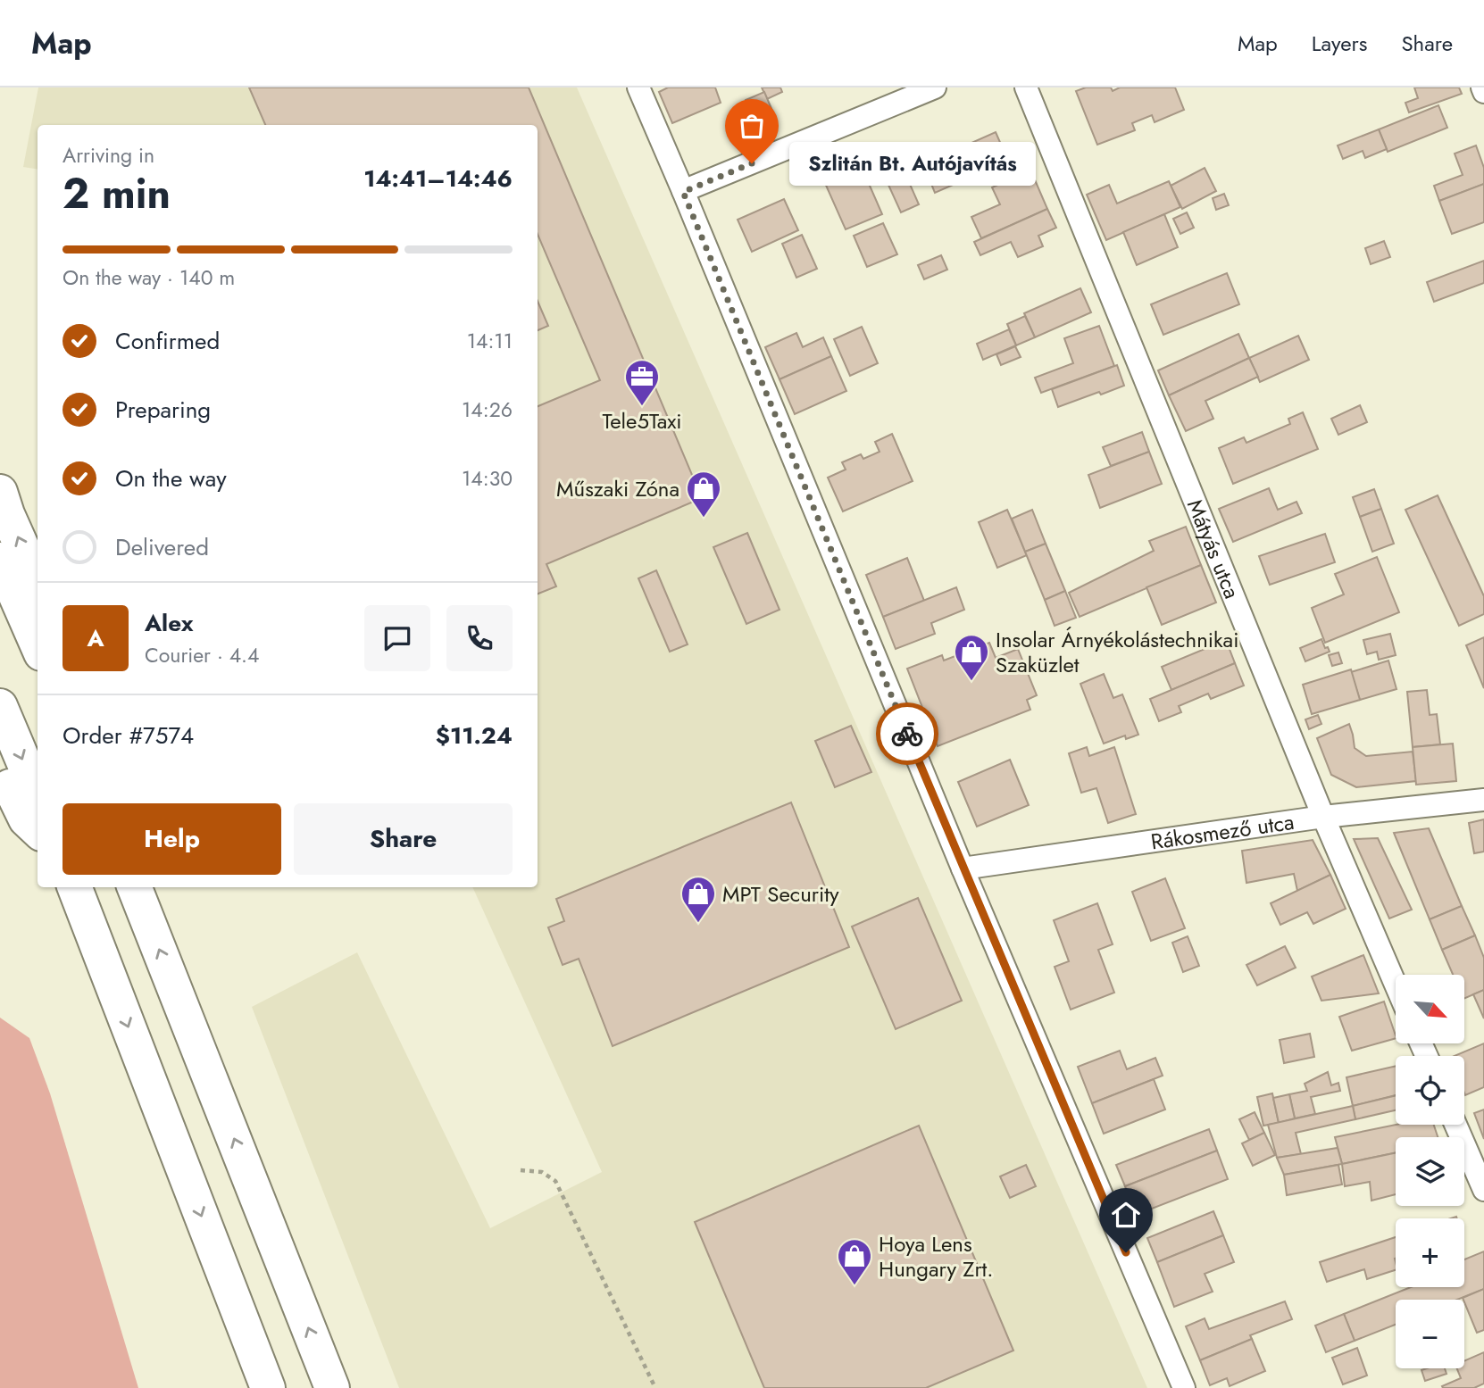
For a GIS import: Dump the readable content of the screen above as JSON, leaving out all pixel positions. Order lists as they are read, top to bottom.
{
  "streets": {
    "street": ["Mátyás utca", "Rákosmező utca"]
  },
  "crossings": [
    ["Mátyás utca", "Rákosmező utca"]
  ],
  "places": {
    "other": ["Szlitán Bt. Autójavítás"],
    "office": ["Tele5Taxi"],
    "shop": [
      "Műszaki Zóna",
      "Insolar Árnyékolástechnikai Szaküzlet",
      "MPT Security",
      "Hoya Lens Hungary Zrt."
    ]
  },
  "north": "bottom right",
  "page": {
    "header": "Map",
    "nav": ["Map", "Layers", "Share"],
    "heading": ["2 min", "Arriving in", "14:41–14:46"],
    "panel": [
      "Alex",
      "Courier · 4.4",
      "Order #7574",
      "$11.24"
    ],
    "bubble": "Szlitán Bt. Autójavítás",
    "bar": "On the way · 140 m",
    "list": [
      ["Confirmed", "14:11"],
      ["Preparing", "14:26"],
      ["On the way", "14:30"],
      "Delivered"
    ],
    "round": "A",
    "buttons": ["Help", "Share"],
    "map_buttons": ["+", "−"]
  }
}
